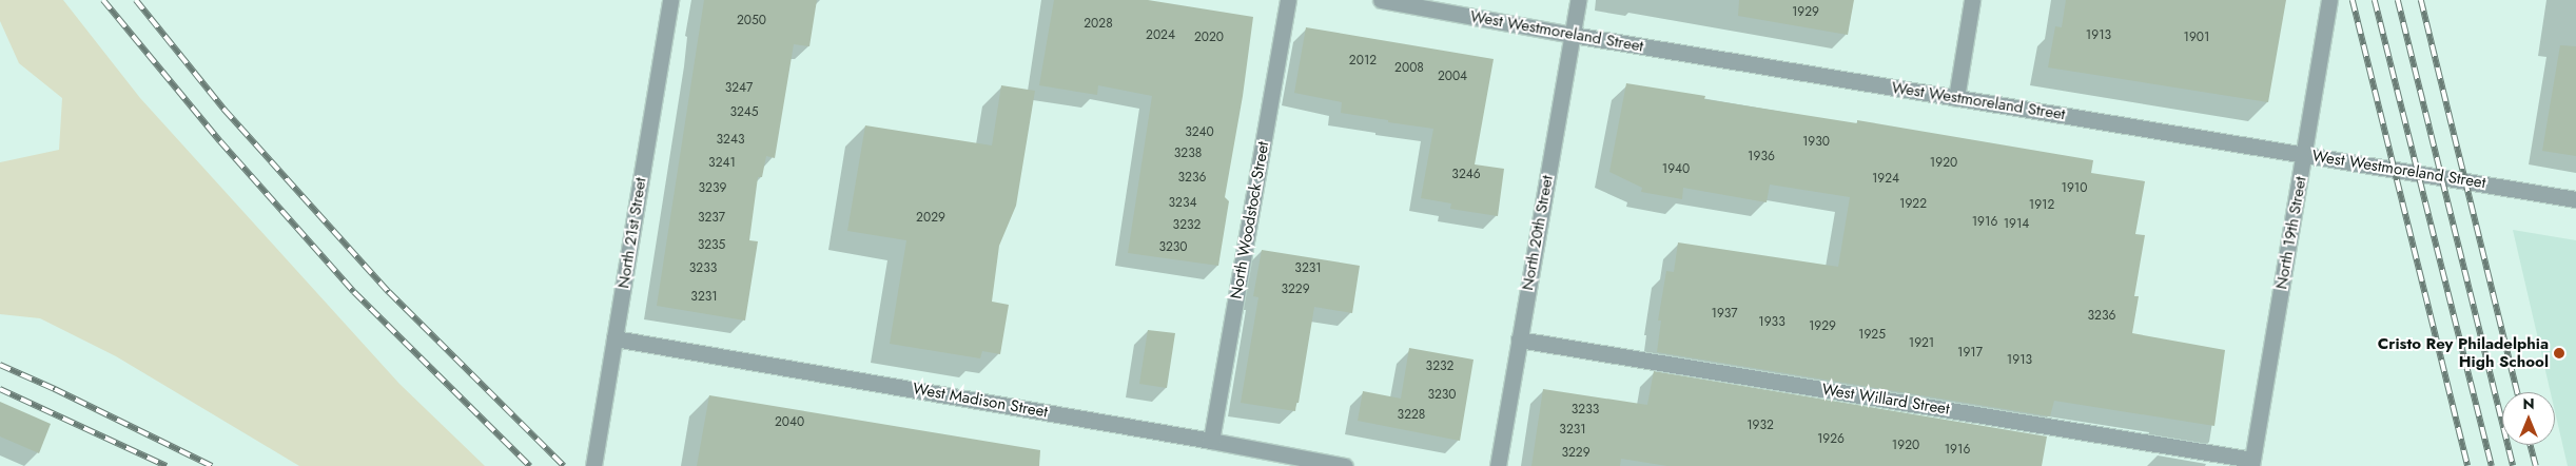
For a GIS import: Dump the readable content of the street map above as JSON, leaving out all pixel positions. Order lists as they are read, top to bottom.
{
  "streets": {
    "street": [
      "West Westmoreland Street",
      "North Woodstock Street",
      "North 21st Street",
      "North 20th Street",
      "North 19th Street",
      "West Willard Street",
      "West Madison Street"
    ]
  },
  "crossings": [
    ["West Westmoreland Street", "North 20th Street"],
    ["West Westmoreland Street", "North 19th Street"],
    ["North Woodstock Street", "West Madison Street"],
    ["North 21st Street", "West Madison Street"],
    ["North 20th Street", "West Willard Street"],
    ["North 19th Street", "West Willard Street"]
  ],
  "places": ["Cristo Rey Philadelphia High School"],
  "house_numbers": [
    "1929",
    "2050",
    "2028",
    "2024",
    "1913",
    "2020",
    "1901",
    "2012",
    "2008",
    "2004",
    "3247",
    "3245",
    "3240",
    "3243",
    "1930",
    "3238",
    "1936",
    "3241",
    "1920",
    "1940",
    "3246",
    "3236",
    "1924",
    "3239",
    "1910",
    "3234",
    "1922",
    "1912",
    "3237",
    "2029",
    "1916",
    "1914",
    "3232",
    "3235",
    "3230",
    "3233",
    "3231",
    "3229",
    "3231",
    "1937",
    "3236",
    "1933",
    "1929",
    "1925",
    "1921",
    "1917",
    "1913",
    "3232",
    "3230",
    "3233",
    "3228",
    "2040",
    "1932",
    "3231",
    "1926",
    "1920",
    "1916",
    "3229"
  ],
  "north": "top"
}
